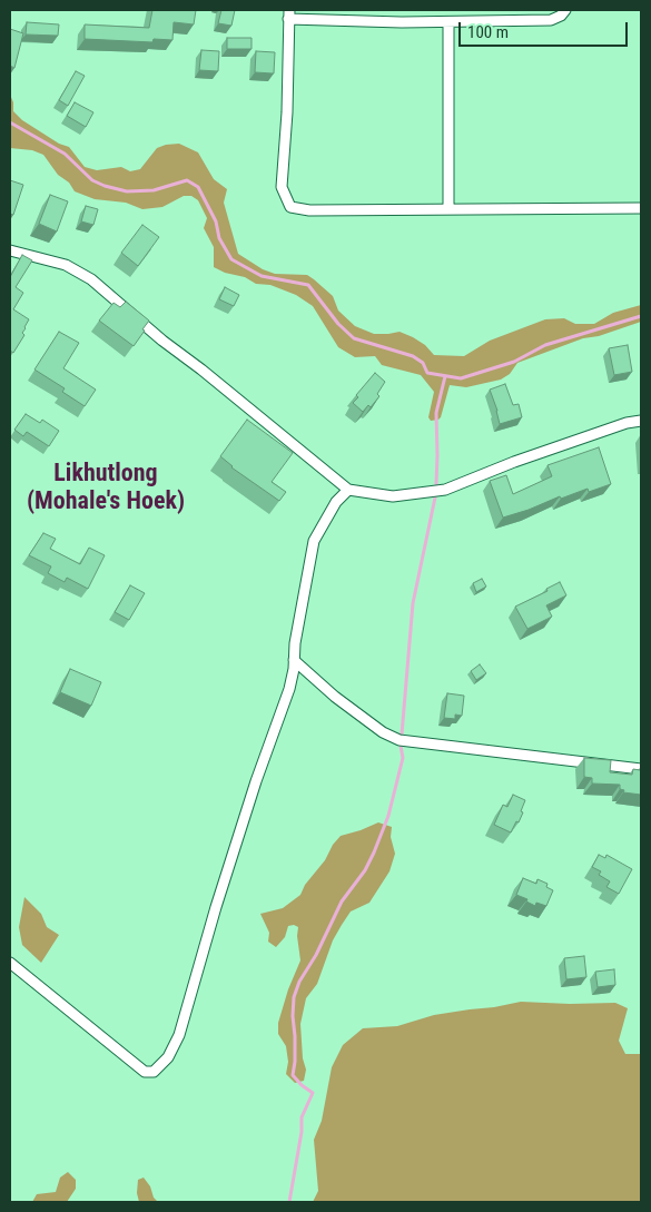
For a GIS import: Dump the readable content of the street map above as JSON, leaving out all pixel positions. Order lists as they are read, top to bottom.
{
  "districts": ["Likhutlong (Mohale's Hoek)"],
  "scale_bar": "100 m"
}
